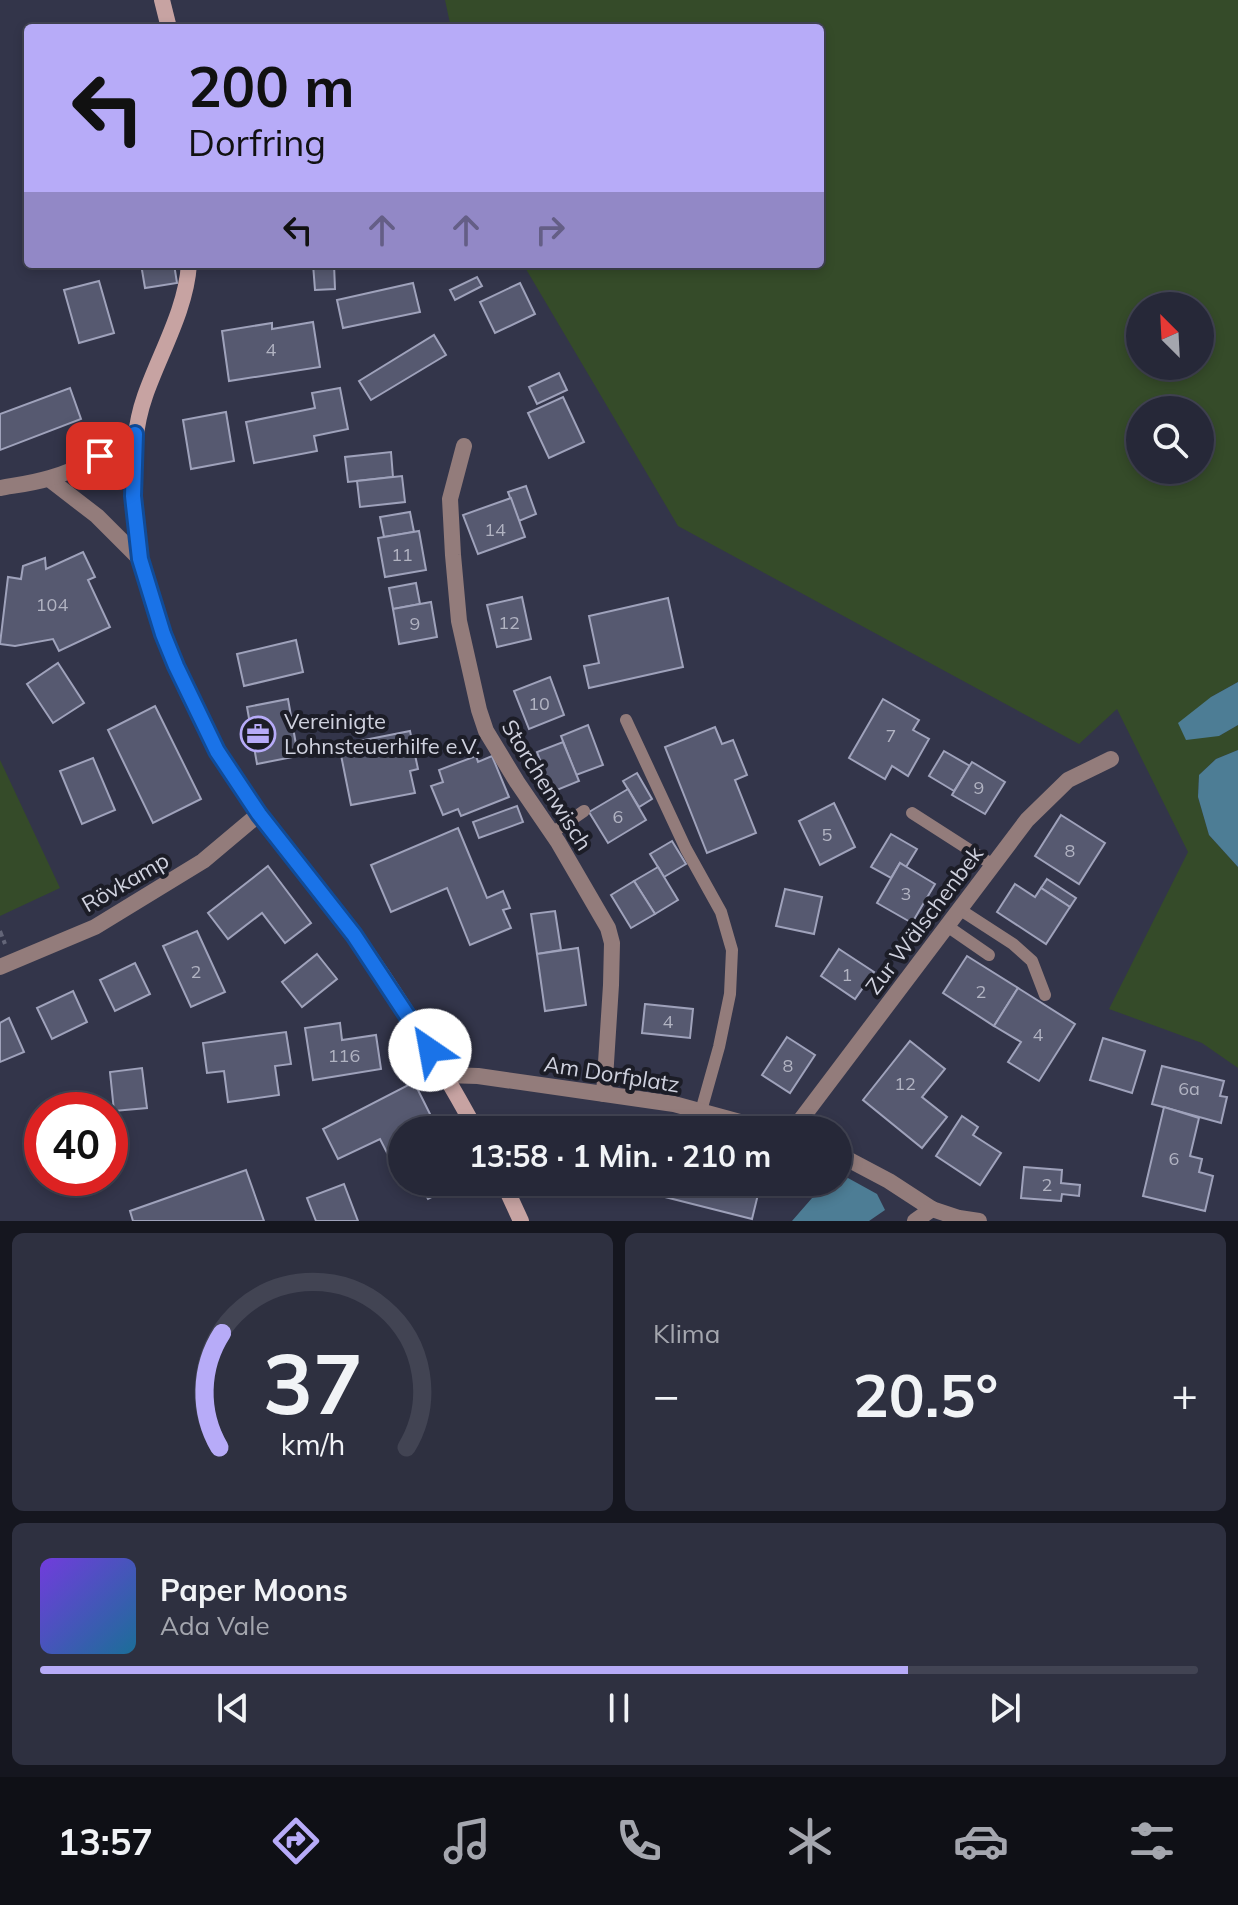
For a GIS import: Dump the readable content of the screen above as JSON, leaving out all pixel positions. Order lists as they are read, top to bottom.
{
  "streets": {
    "street": [
      "Storchenwisch",
      "Rövkamp",
      "Zur Wälschenbek",
      "Am Dorfplatz"
    ]
  },
  "crossings": [
    ["Storchenwisch", "Am Dorfplatz"]
  ],
  "places": {
    "office": ["Vereinigte Lohnsteuerhilfe e.V."]
  },
  "house_numbers": [
    "4",
    "14",
    "11",
    "104",
    "12",
    "9",
    "10",
    "7",
    "9",
    "6",
    "5",
    "8",
    "3",
    "2",
    "1",
    "2",
    "4",
    "4",
    "116",
    "8",
    "12",
    "6a",
    "6",
    "2"
  ],
  "north": "top left",
  "page": {
    "turn": ["200 m", "Dorfring"],
    "limit": "40",
    "trip": "13:58 · 1 Min. · 210 m",
    "tile": "Klima",
    "heat": ["−", "20.5°", "+"],
    "song": ["Paper Moons", "Ada Vale"],
    "tabs": "13:57",
    "gauge": ["37", "km/h"]
  }
}
